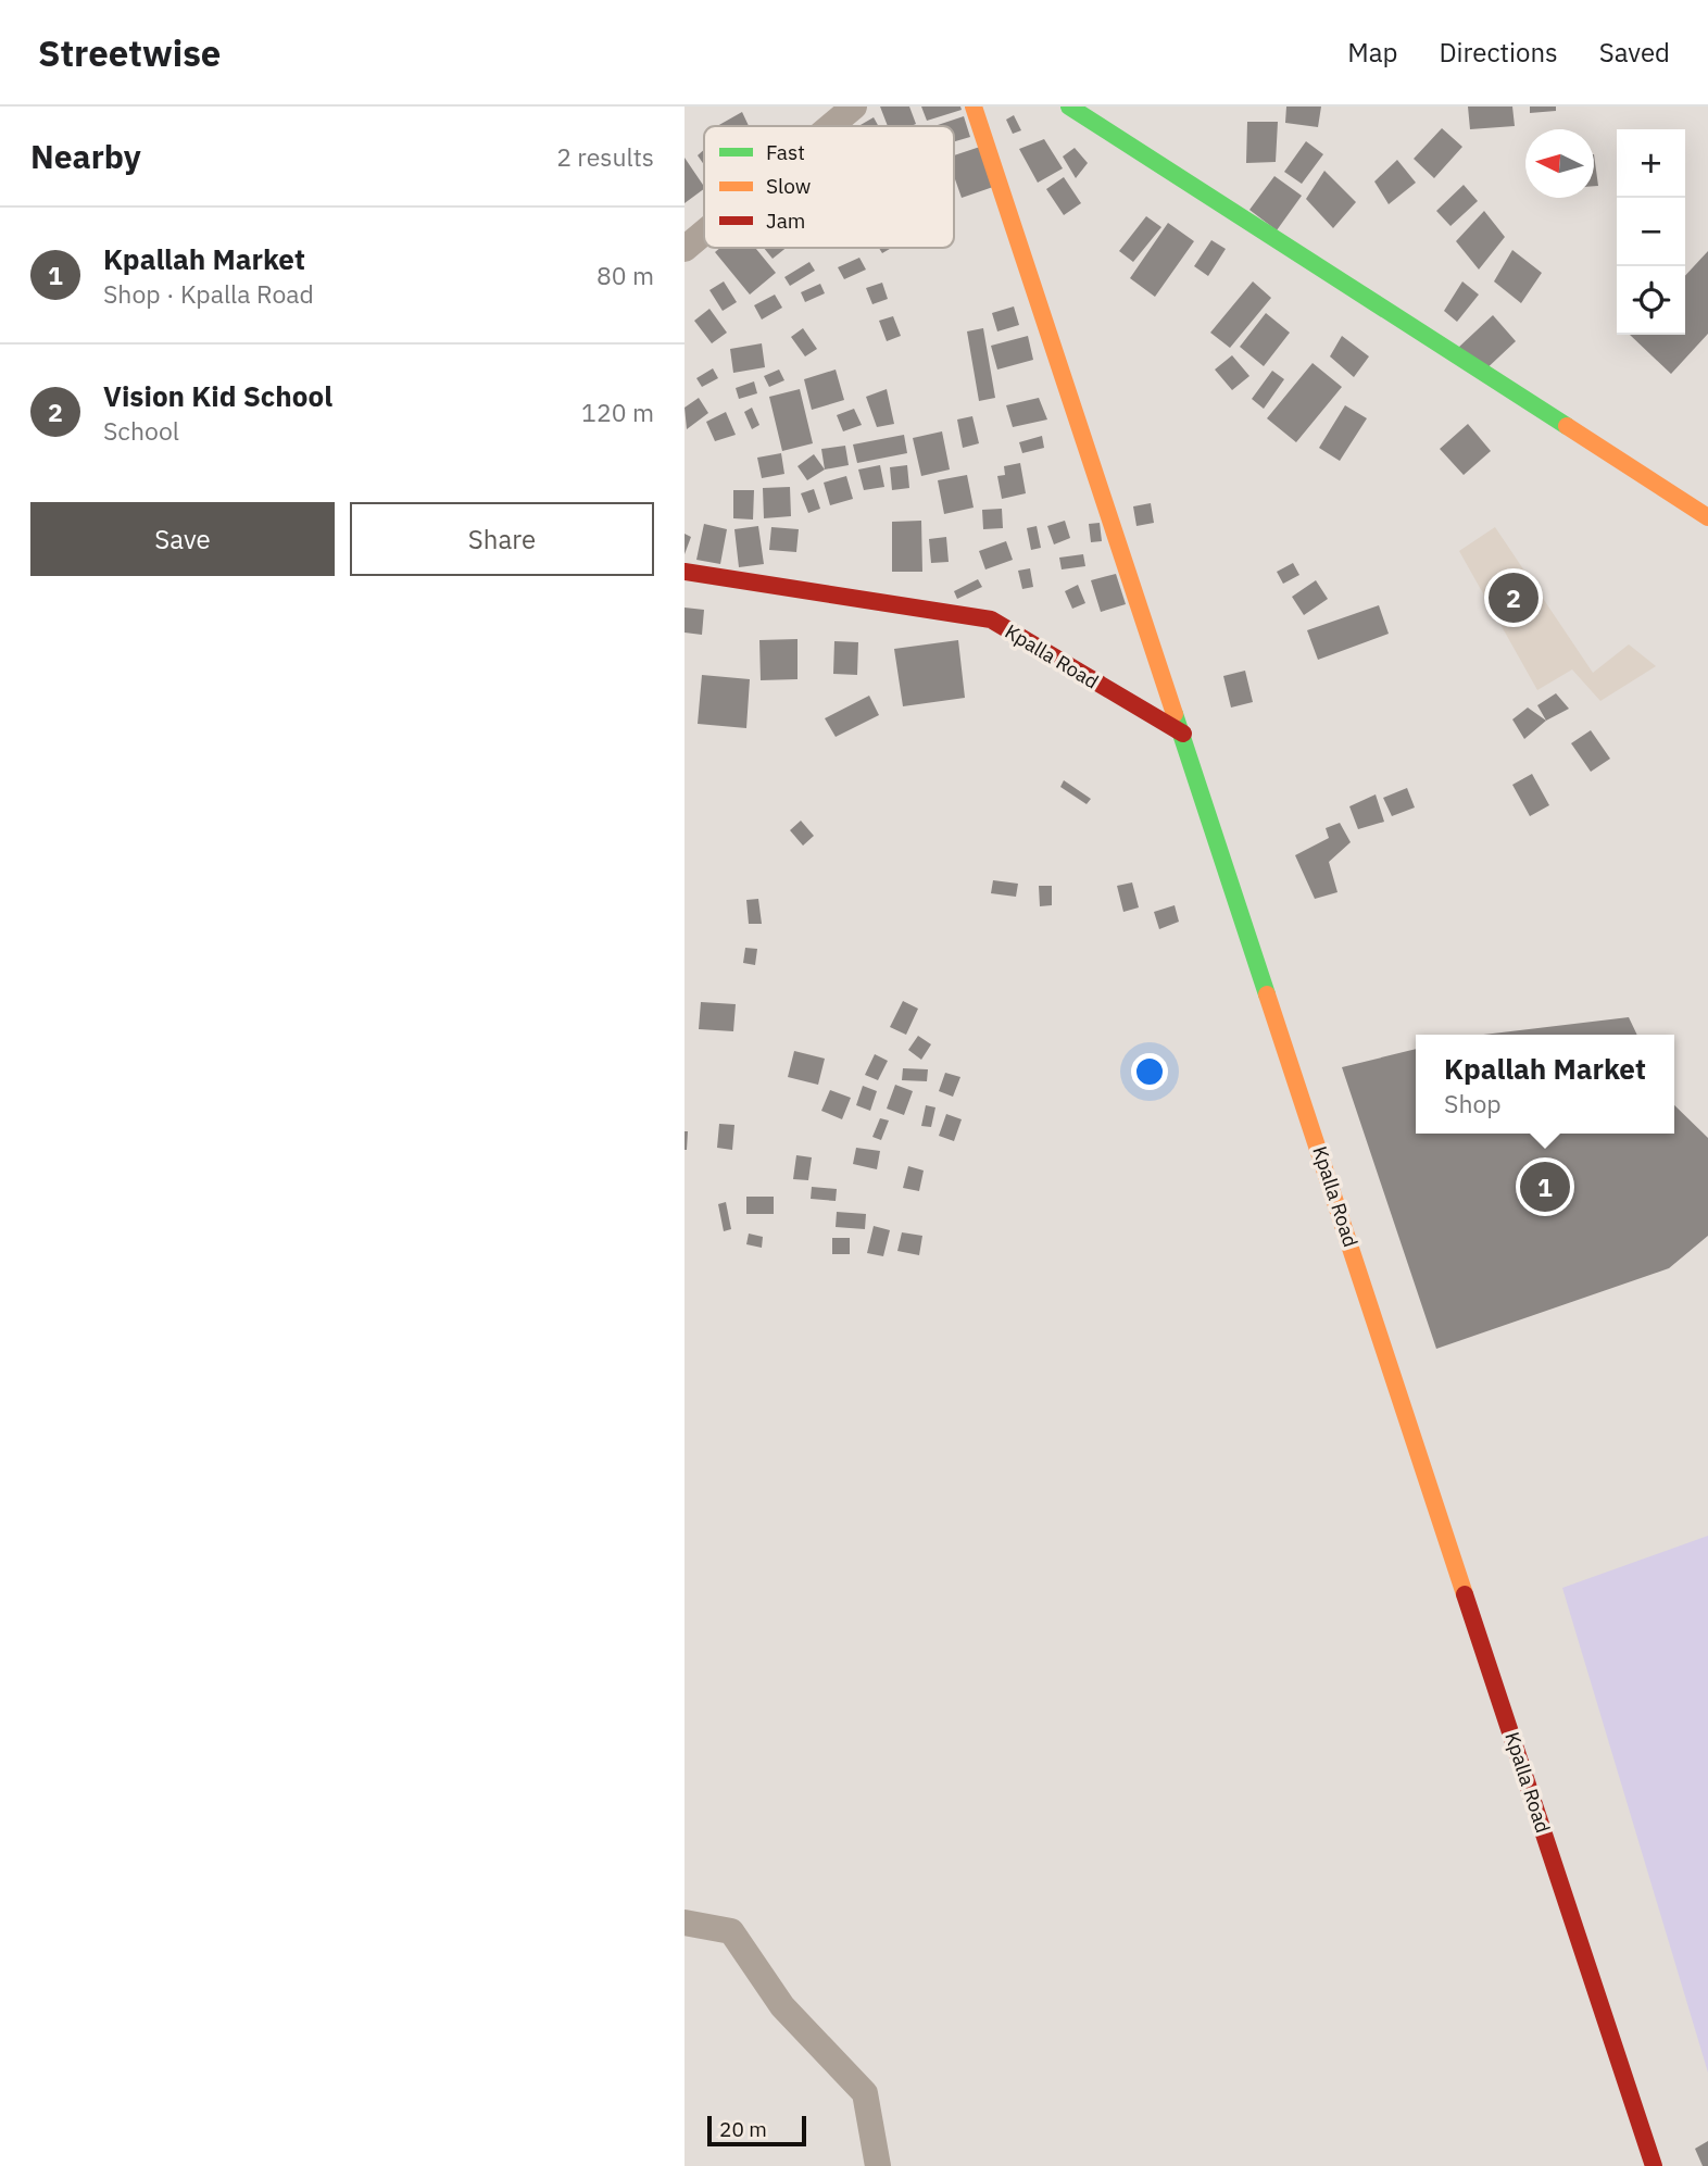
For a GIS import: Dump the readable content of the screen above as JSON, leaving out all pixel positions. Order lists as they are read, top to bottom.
{
  "streets": {
    "street": ["Kpalla Road"]
  },
  "legend": ["Fast", "Slow", "Jam"],
  "scale_bar": "20 m",
  "north": "left",
  "page": {
    "header": "Streetwise",
    "nav": ["Map", "Directions", "Saved"],
    "heading": ["Nearby", "2 results"],
    "map_buttons": ["+", "−"],
    "list": [
      {
        "mark": "1",
        "name": "Kpallah Market",
        "note": "Shop · Kpalla Road",
        "value": "80 m"
      },
      {
        "mark": "2",
        "name": "Vision Kid School",
        "note": "School",
        "value": "120 m"
      }
    ],
    "buttons": ["Save", "Share"],
    "pins": ["2", "1"],
    "popup": ["Kpallah Market", "Shop"],
    "scale": "20 m"
  }
}
